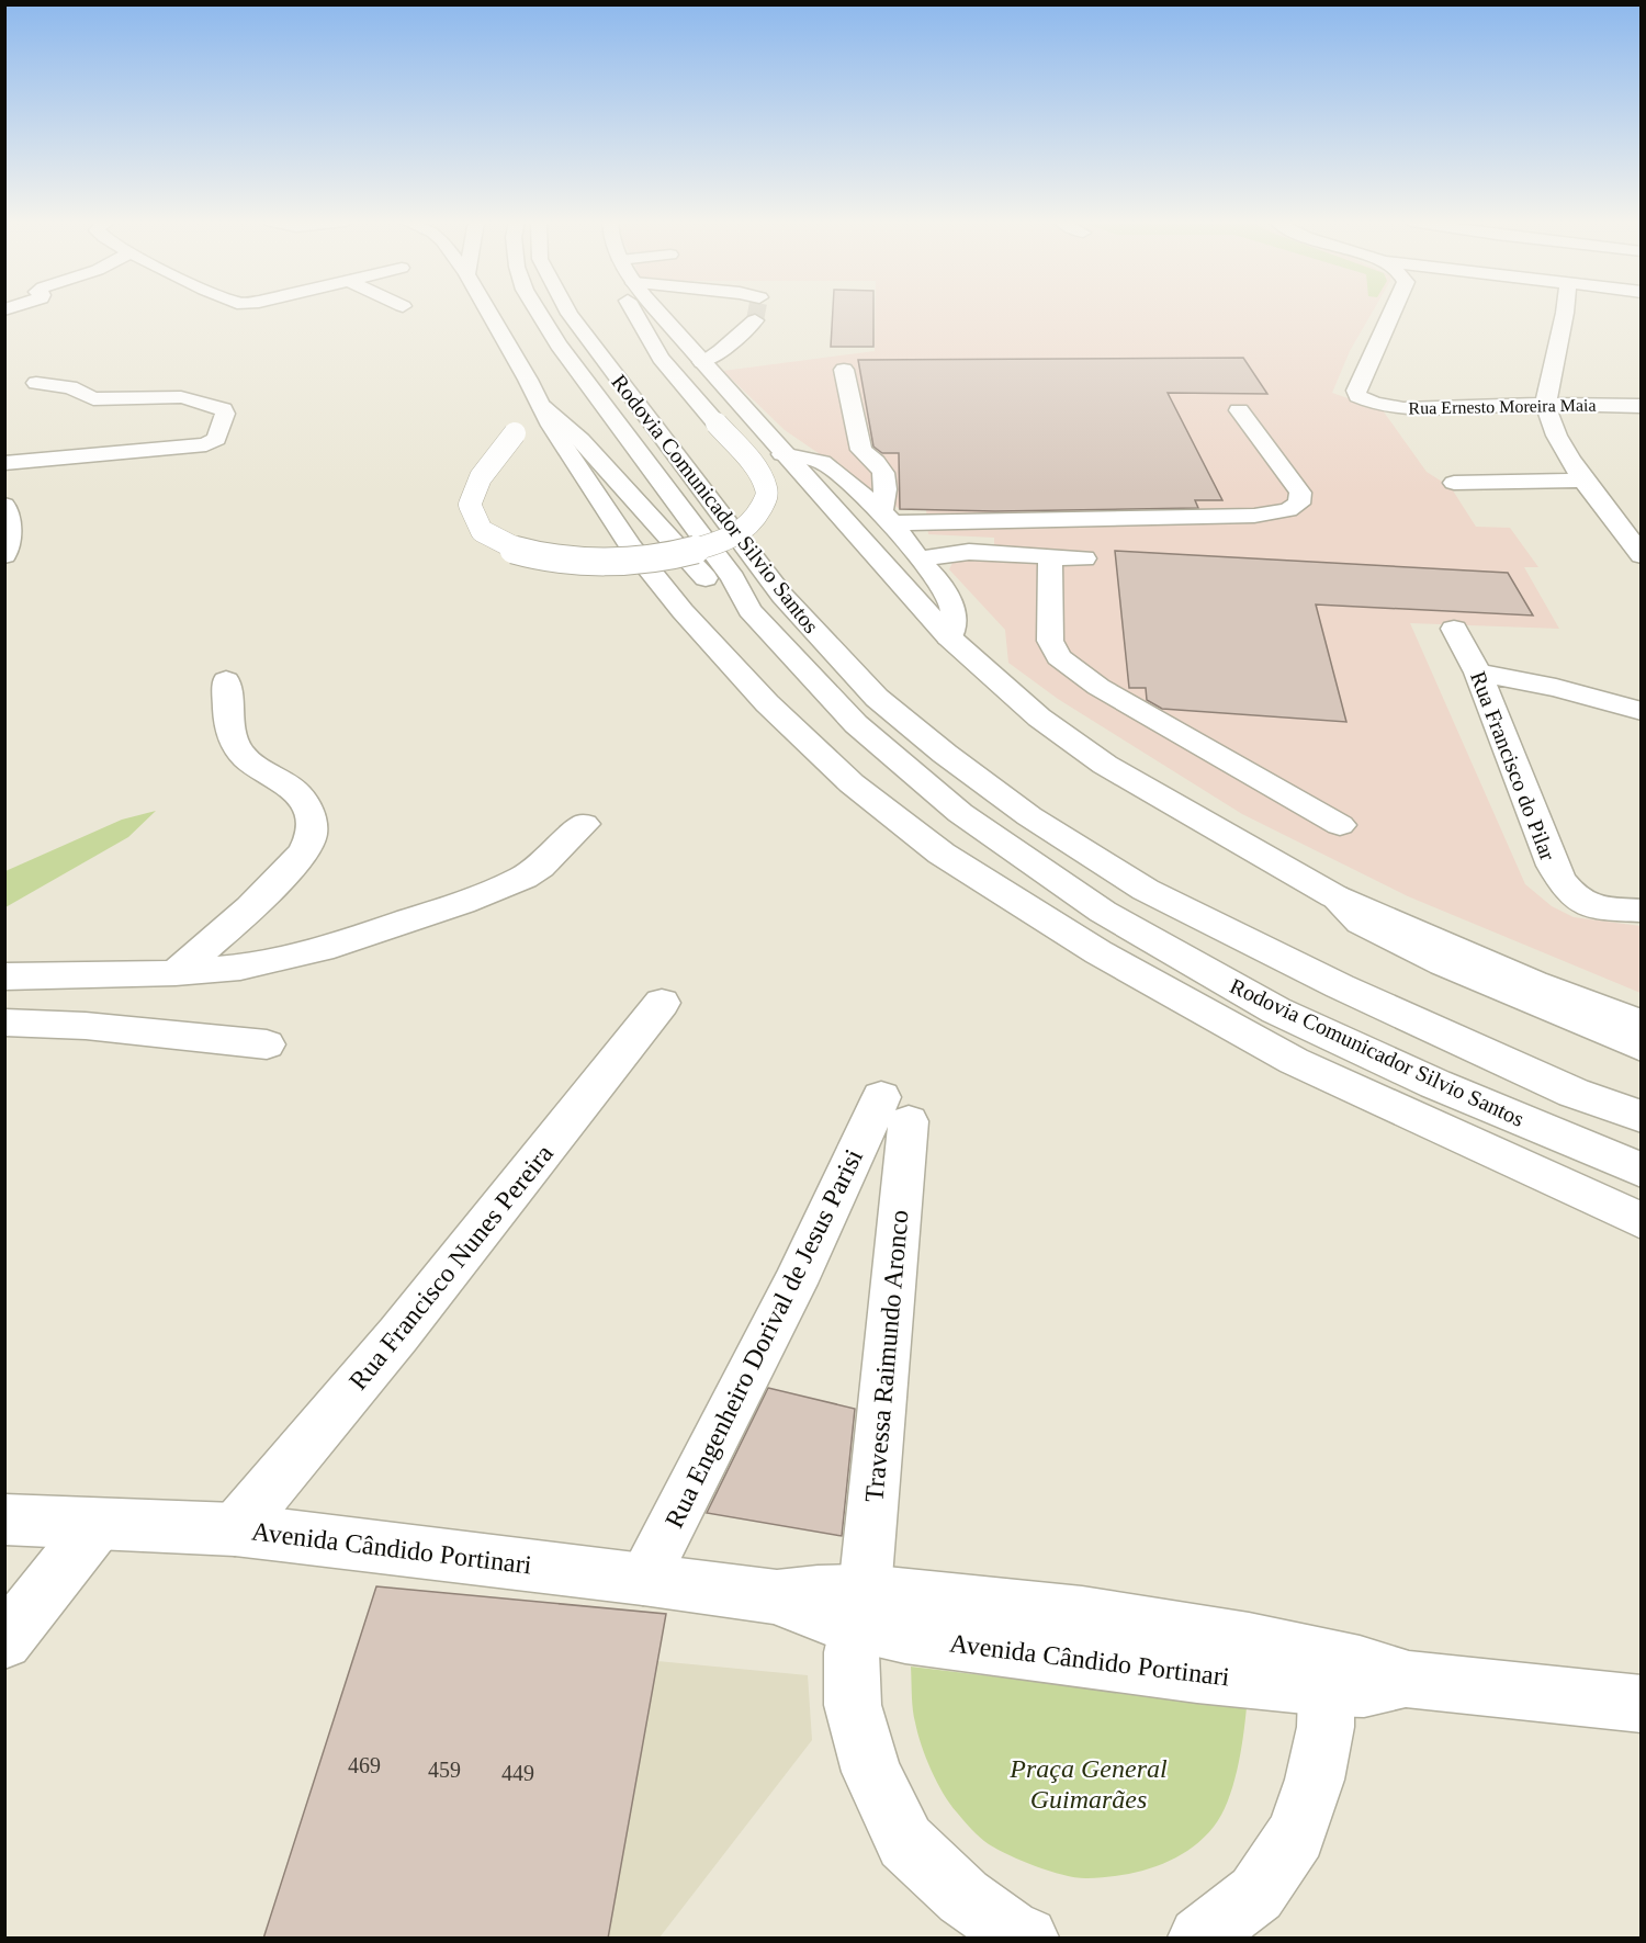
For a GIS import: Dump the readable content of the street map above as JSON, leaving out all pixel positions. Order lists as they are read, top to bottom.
{
  "streets": {
    "main road": [
      "Rua Ernesto Moreira Maia",
      "Rodovia Comunicador Silvio Santos",
      "Rua Francisco do Pilar",
      "Rua Francisco Nunes Pereira",
      "Rua Engenheiro Dorival de Jesus Parisi",
      "Travessa Raimundo Aronco",
      "Avenida Cândido Portinari"
    ]
  },
  "crossings": [
    ["Rua Francisco Nunes Pereira", "Avenida Cândido Portinari"],
    ["Rua Engenheiro Dorival de Jesus Parisi", "Travessa Raimundo Aronco"],
    ["Rua Engenheiro Dorival de Jesus Parisi", "Avenida Cândido Portinari"],
    ["Travessa Raimundo Aronco", "Avenida Cândido Portinari"]
  ],
  "parks": ["Praça General Guimarães"],
  "house_numbers": ["469", "459", "449"]
}
